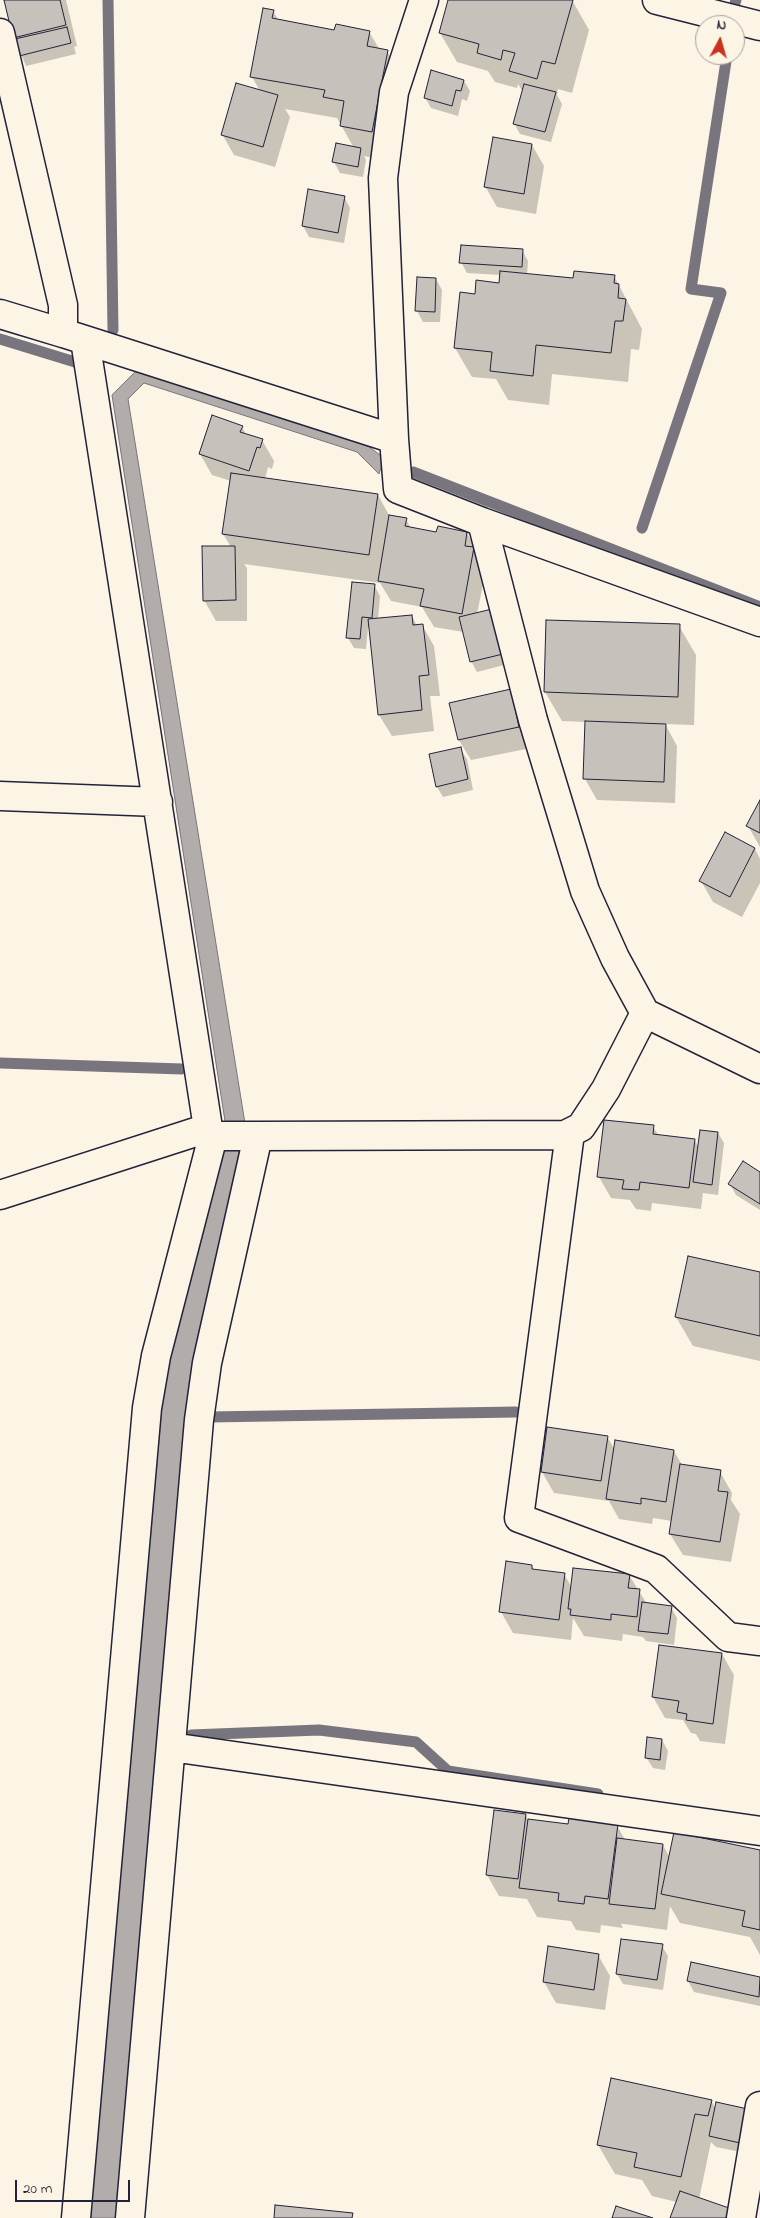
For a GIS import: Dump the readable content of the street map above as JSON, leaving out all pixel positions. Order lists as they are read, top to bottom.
{
  "scale_bar": "20 m",
  "north": "top"
}
